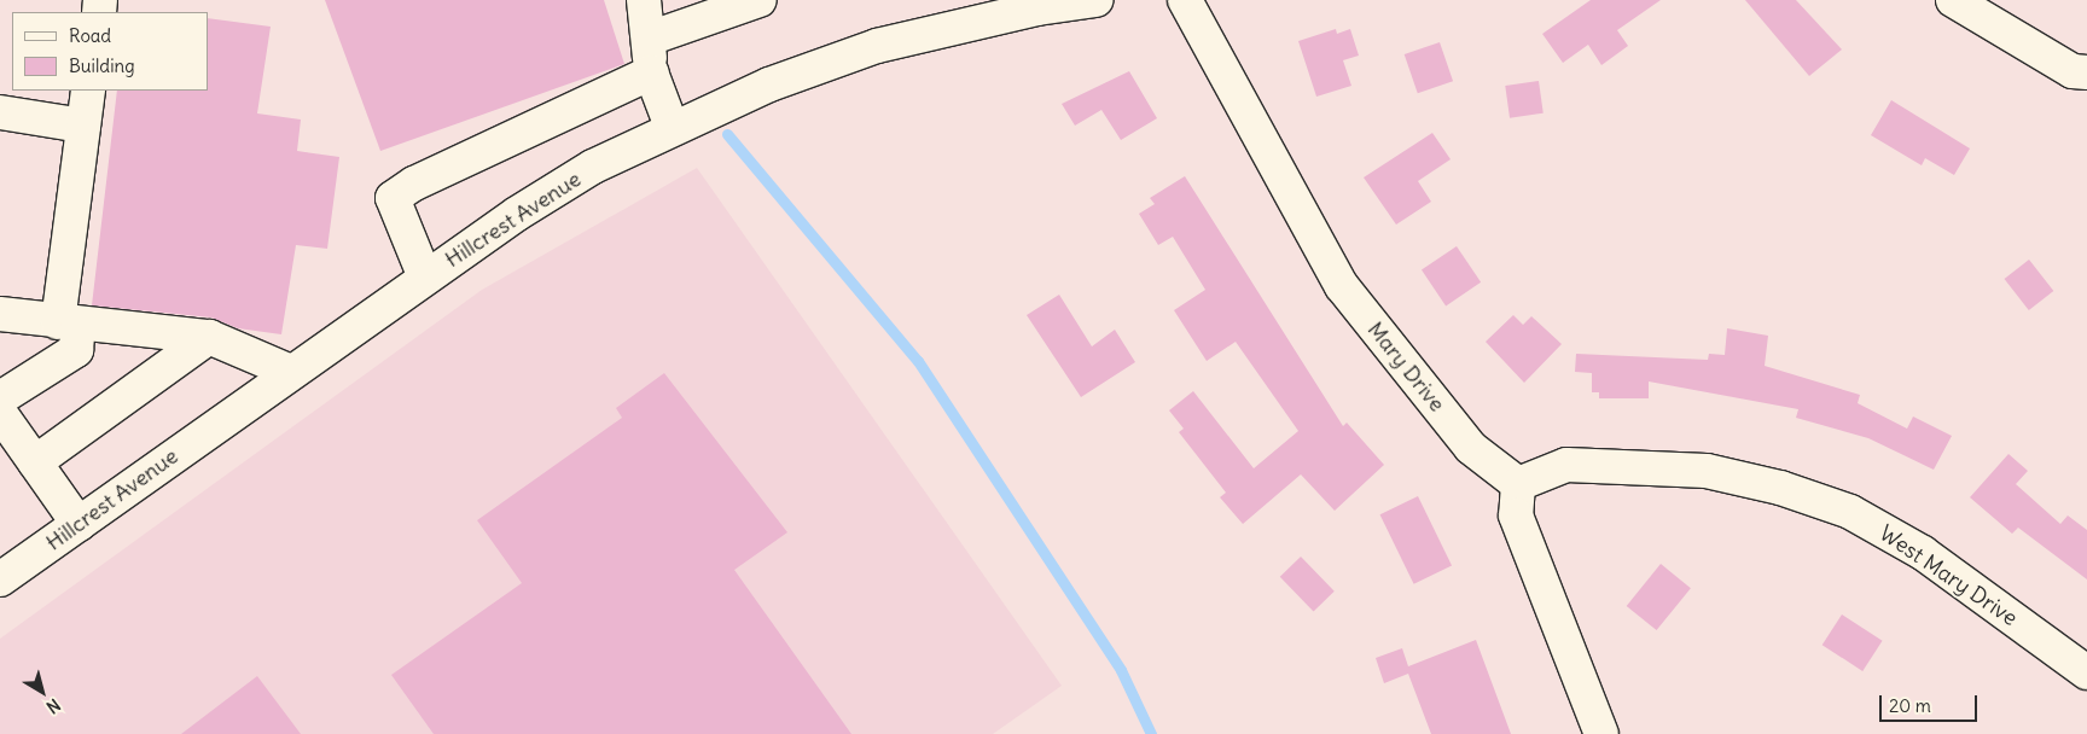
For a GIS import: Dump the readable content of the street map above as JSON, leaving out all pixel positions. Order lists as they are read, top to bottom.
{
  "streets": {
    "street": ["Hillcrest Avenue", "Mary Drive", "West Mary Drive"]
  },
  "crossings": [
    ["Mary Drive", "West Mary Drive"]
  ],
  "legend": ["Road", "Building"],
  "scale_bar": "20 m",
  "north": "bottom right"
}
